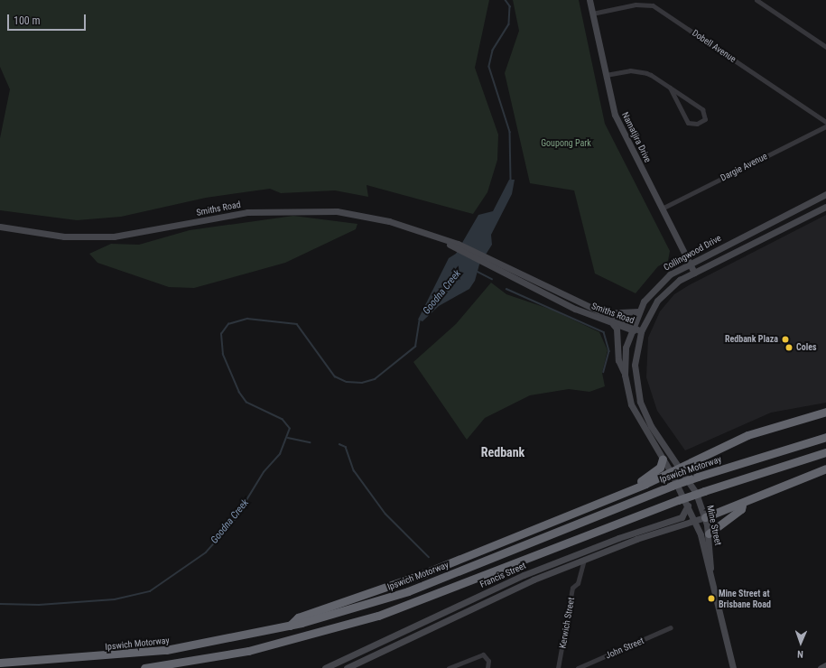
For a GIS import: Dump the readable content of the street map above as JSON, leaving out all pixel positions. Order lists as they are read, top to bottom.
{
  "streets": {
    "highway": ["Ipswich Motorway"],
    "main road": [
      "Namatjira Drive",
      "Smiths Road",
      "Collingwood Drive",
      "Mine Street",
      "Francis Street"
    ],
    "street": [
      "Dobell Avenue",
      "Dargie Avenue",
      "Kerwich Street",
      "John Street"
    ]
  },
  "crossings": [
    ["Dobell Avenue", "Namatjira Drive"],
    ["Namatjira Drive", "Dargie Avenue"],
    ["Namatjira Drive", "Collingwood Drive"],
    ["Smiths Road", "Collingwood Drive"],
    ["Collingwood Drive", "Mine Street"],
    ["Mine Street", "Francis Street"],
    ["Francis Street", "Kerwich Street"]
  ],
  "districts": ["Redbank"],
  "water": ["Goodna Creek"],
  "parks": ["Goupong Park"],
  "places": ["Redbank Plaza", "Coles", "Mine Street at Brisbane Road"],
  "scale_bar": "100 m",
  "north": "bottom"
}
